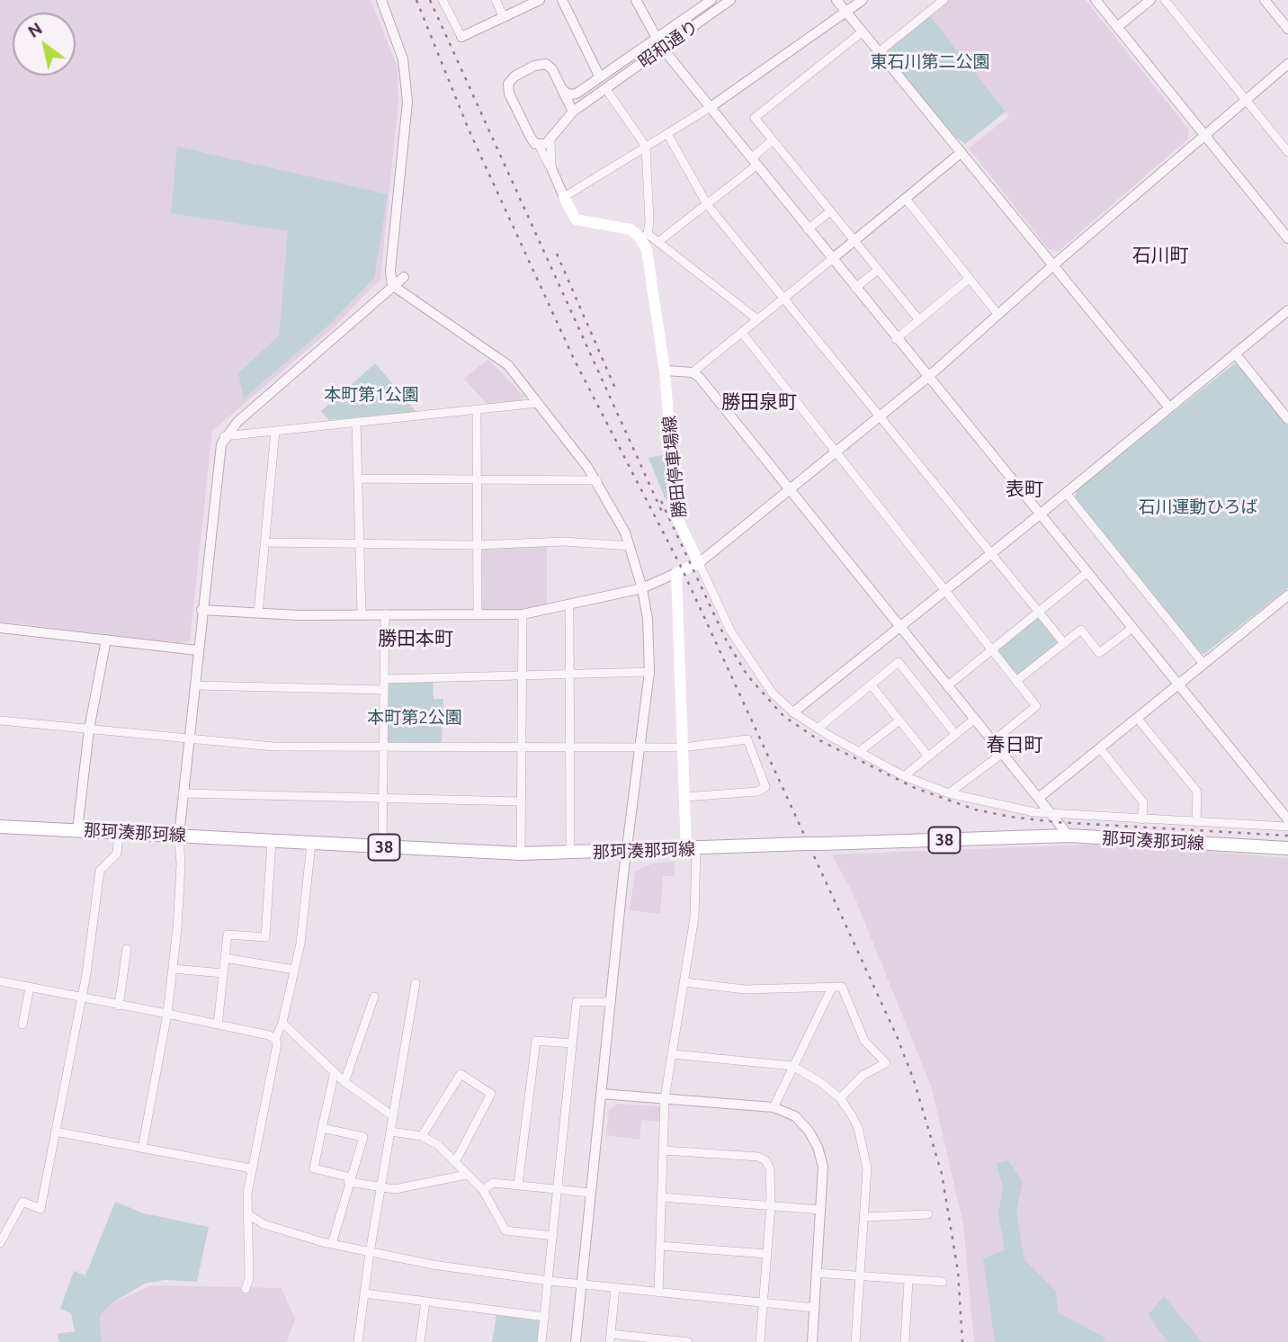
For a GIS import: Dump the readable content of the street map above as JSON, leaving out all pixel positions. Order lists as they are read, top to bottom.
{
  "streets": {
    "main road": ["勝田停車場線", "那珂湊那珂線", "38"],
    "street": ["昭和通り"]
  },
  "districts": [
    "石川町",
    "勝田泉町",
    "表町",
    "勝田本町",
    "春日町"
  ],
  "parks": [
    "東石川第二公園",
    "本町第1公園",
    "石川運動ひろば",
    "本町第2公園"
  ],
  "north": "top left"
}
